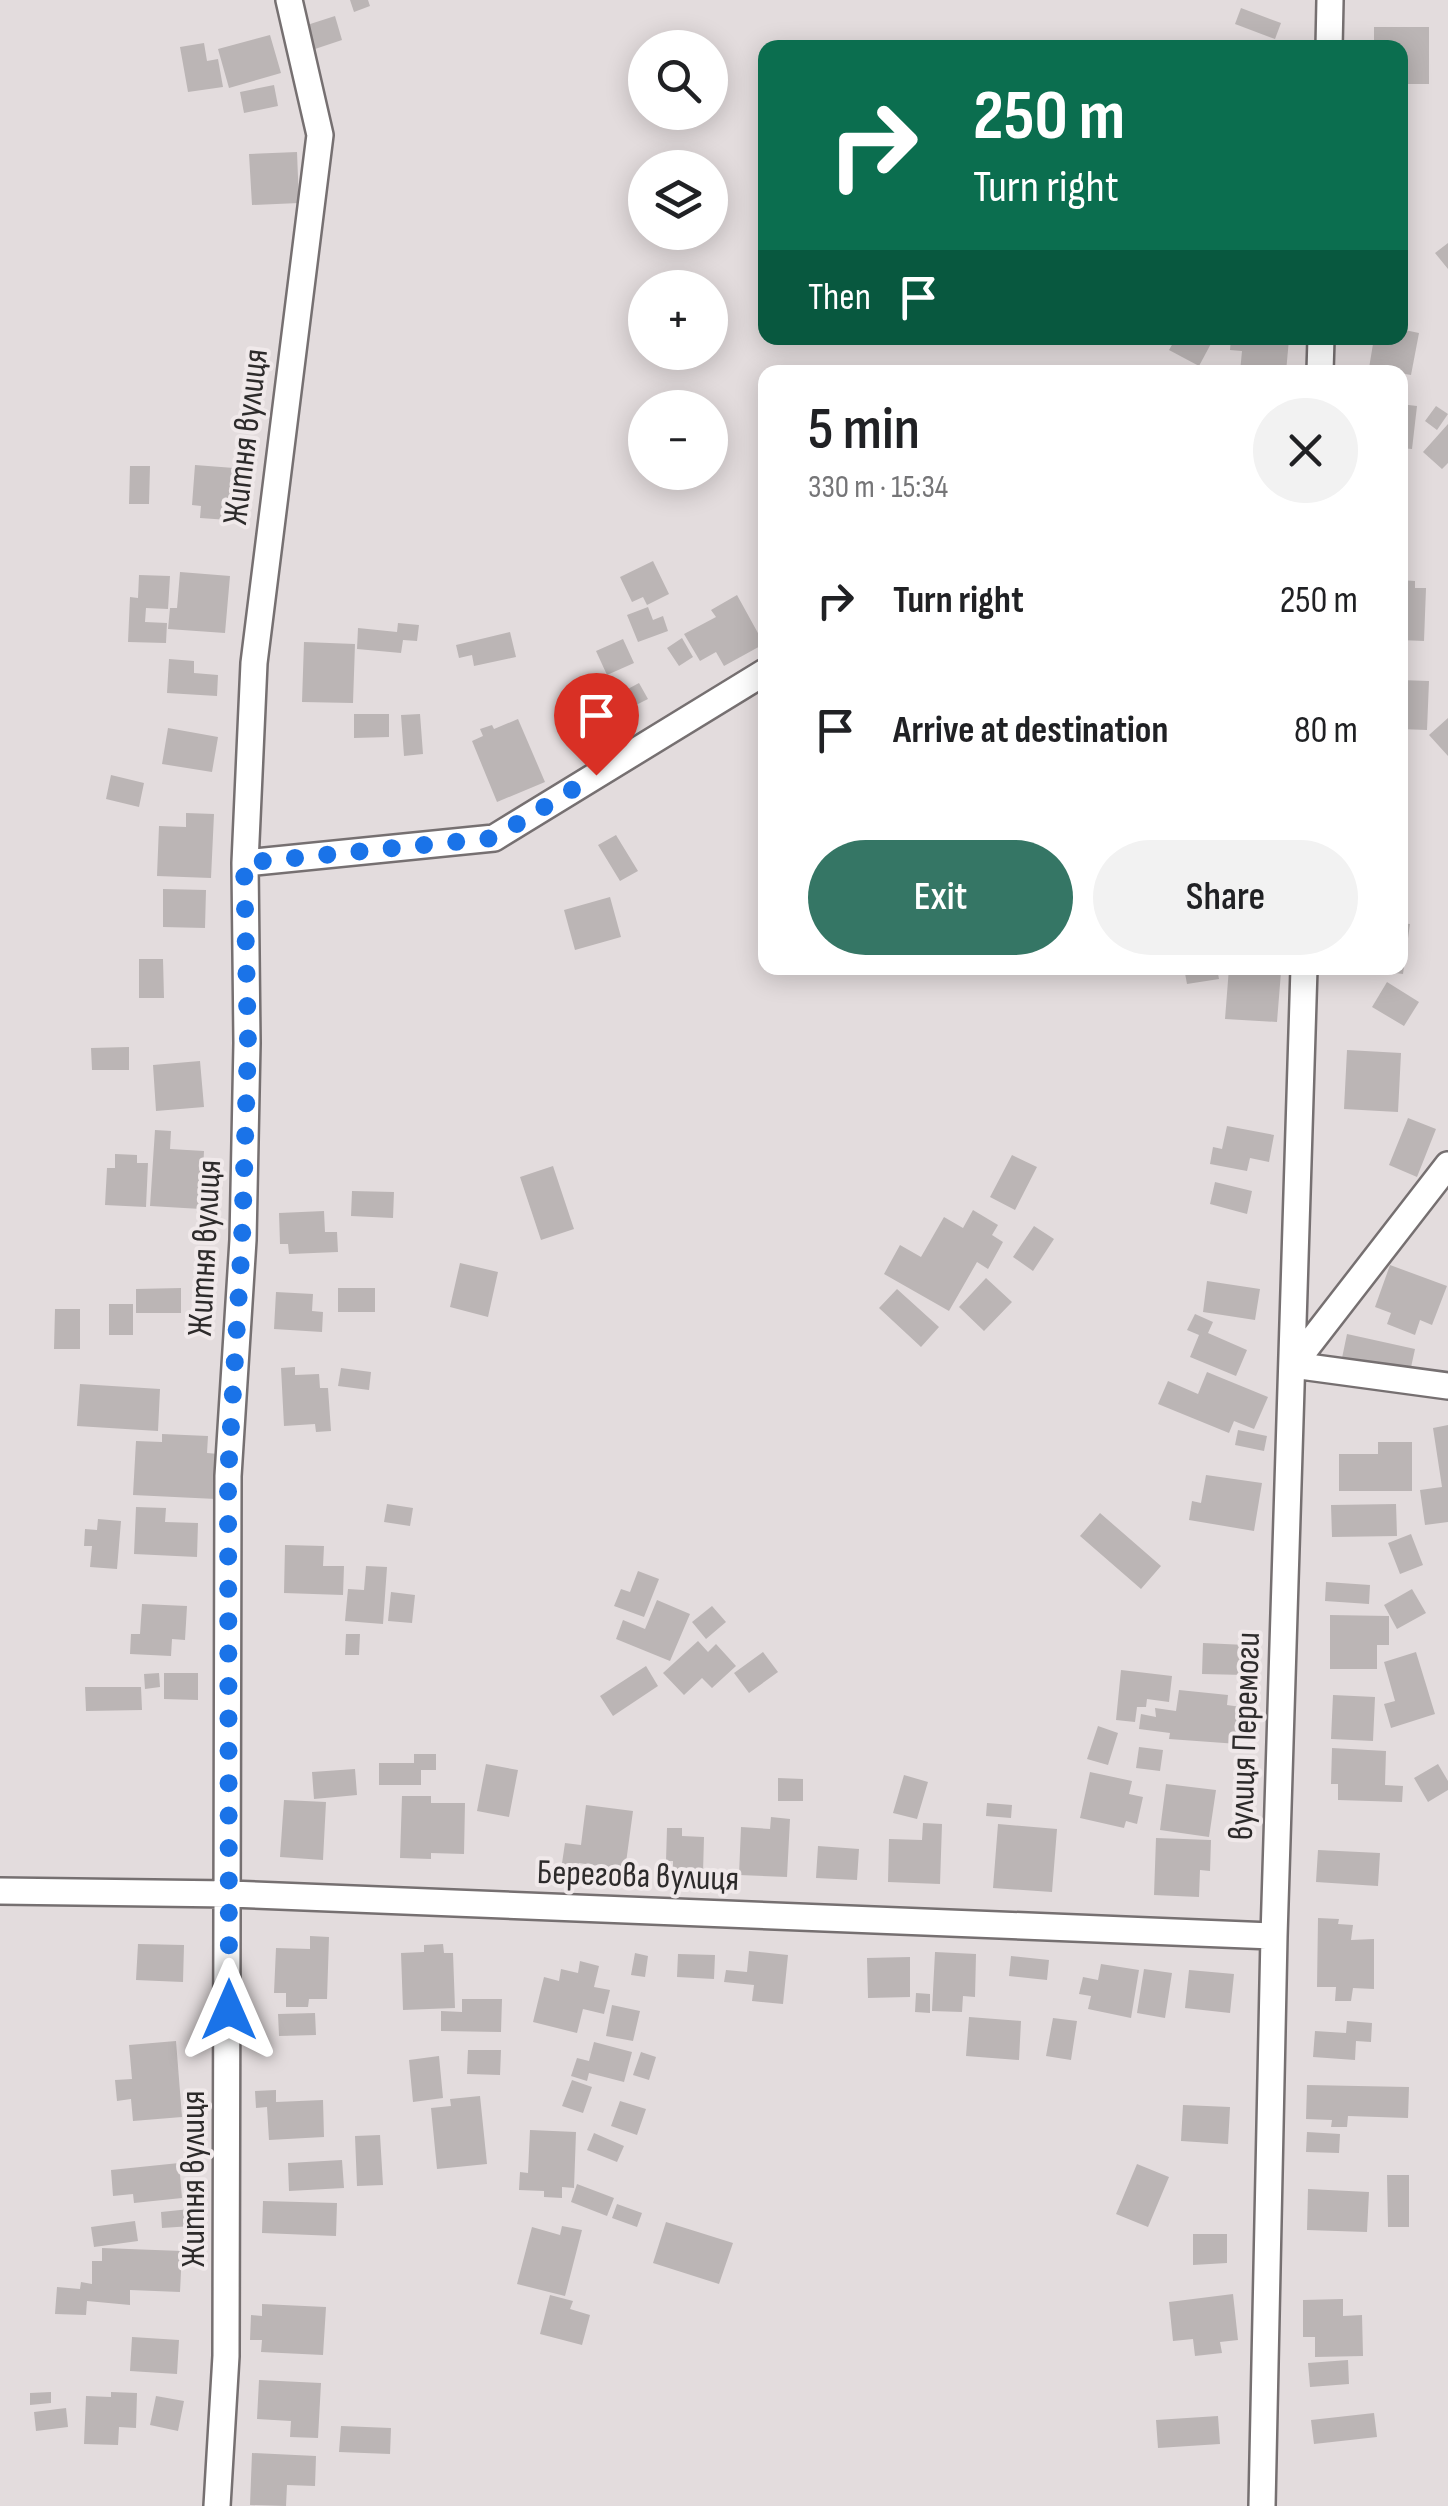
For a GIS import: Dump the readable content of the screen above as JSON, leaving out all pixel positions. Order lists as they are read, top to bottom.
{
  "streets": {
    "street": ["Житня вулиця", "вулиця Перемоги", "Берегова вулиця"]
  },
  "crossings": [
    ["Житня вулиця", "Берегова вулиця"],
    ["вулиця Перемоги", "Берегова вулиця"]
  ],
  "page": {
    "map_buttons": ["+", "−"],
    "turn": ["250 m", "Turn right"],
    "then": "Then",
    "heading": ["5 min", "330 m · 15:34"],
    "list": [
      {
        "name": "Turn right",
        "value": "250 m"
      },
      {
        "name": "Arrive at destination",
        "value": "80 m"
      }
    ],
    "buttons": ["Exit", "Share"]
  }
}
